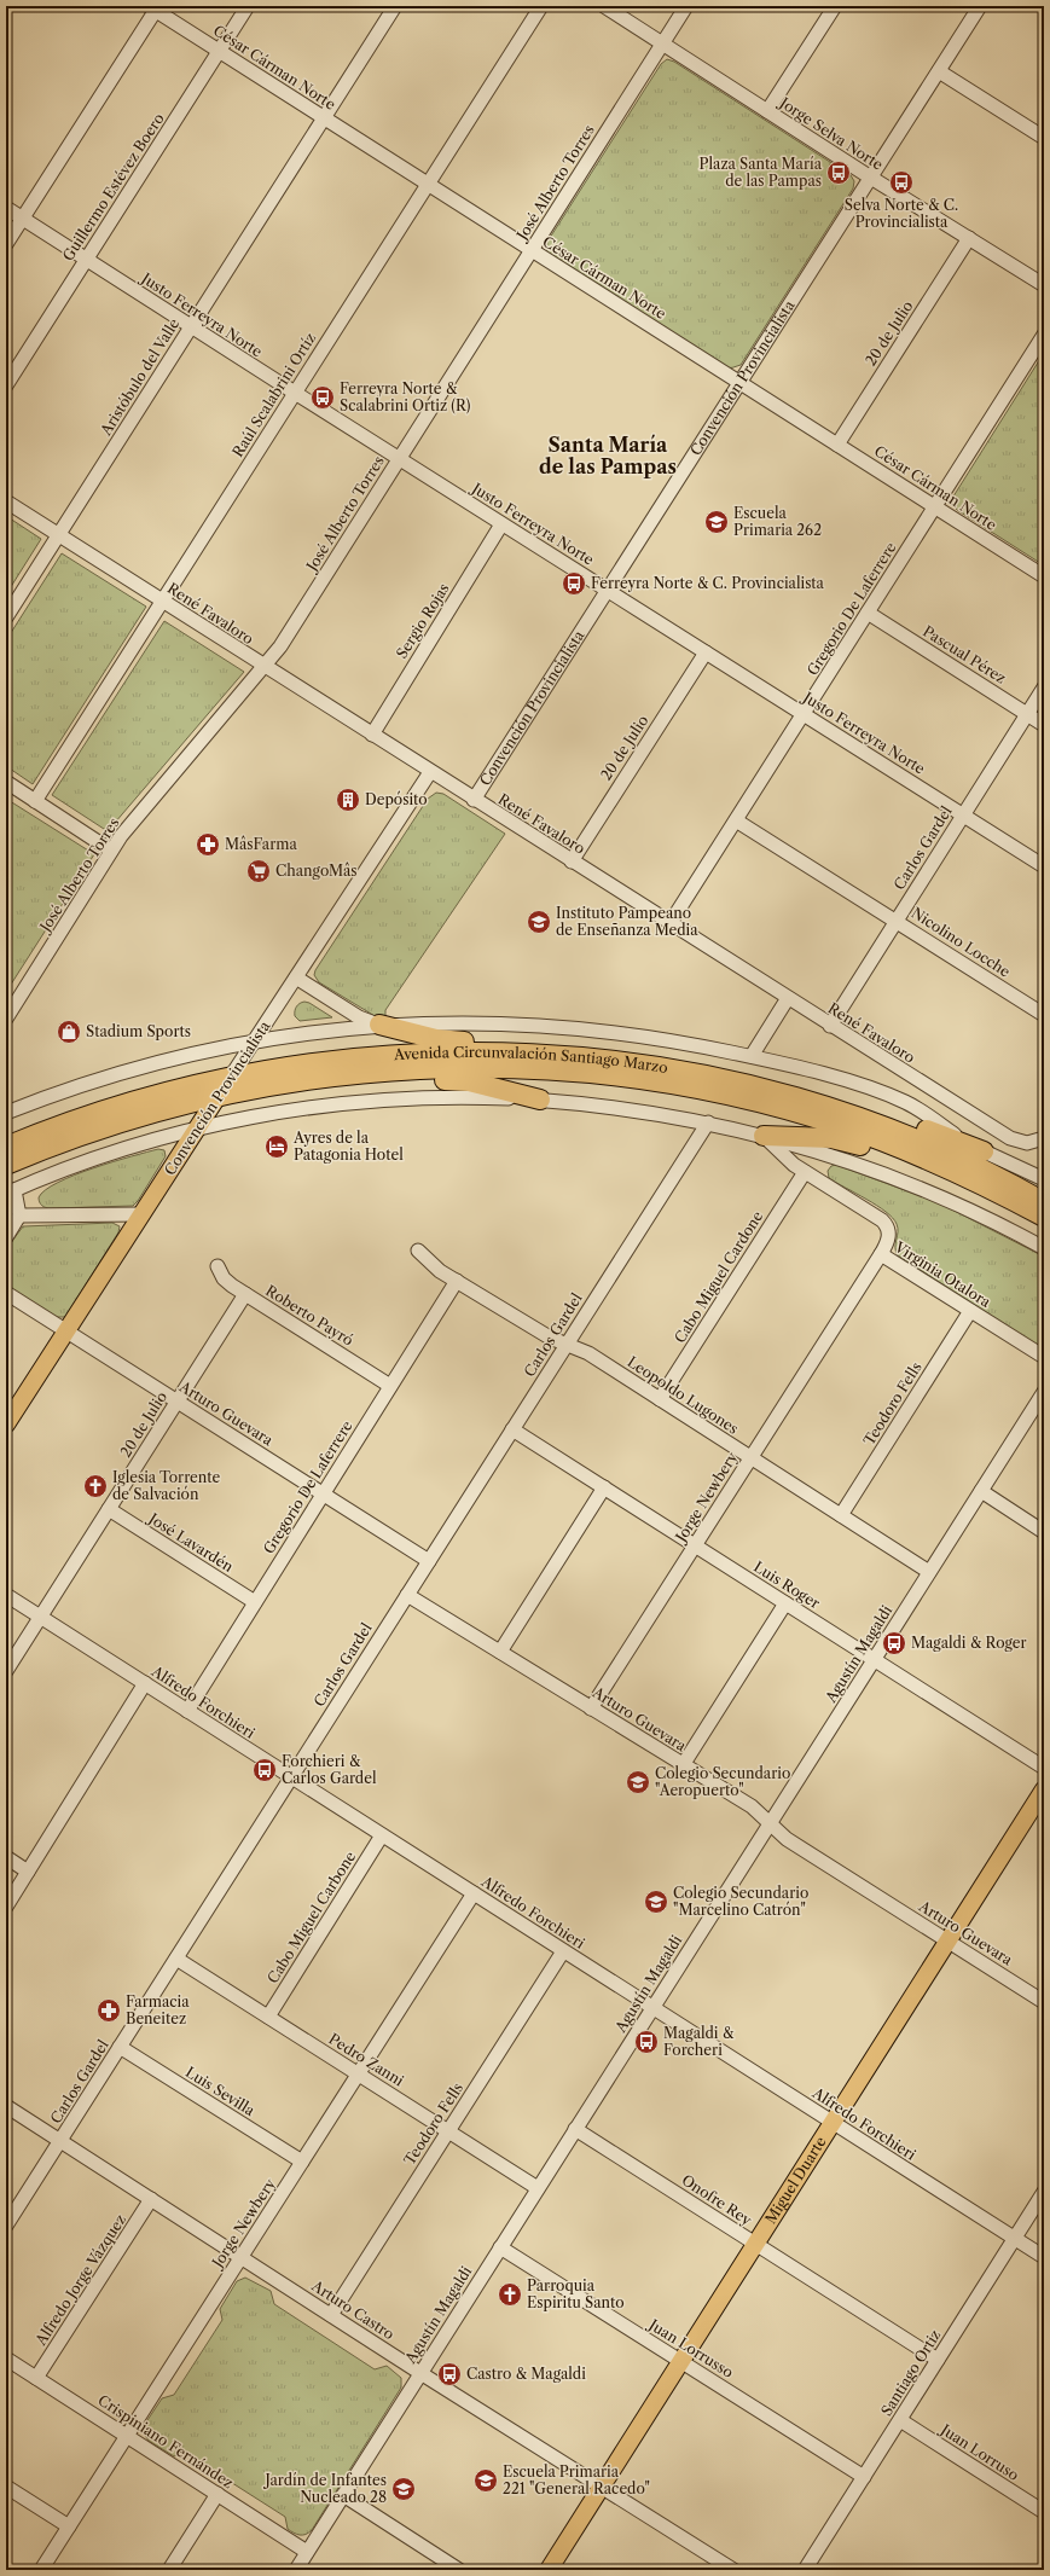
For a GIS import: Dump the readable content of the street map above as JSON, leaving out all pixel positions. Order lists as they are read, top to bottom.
{
  "streets": {
    "highway": ["Avenida Circunvalación Santiago Marzo"],
    "main road": ["Convención Provincialista", "Miguel Duarte"],
    "street": [
      "César Cárman Norte",
      "Jorge Selva Norte",
      "José Alberto Torres",
      "Guillermo Estévez Boero",
      "Justo Ferreyra Norte",
      "20 de Julio",
      "Aristóbulo del Valle",
      "Raúl Scalabrini Ortíz",
      "Gregorio De Laferrere",
      "René Favaloro",
      "Sergio Rojas",
      "Pascual Pérez",
      "Carlos Gardel",
      "Nicolino Locche",
      "Virginia Otalora",
      "Cabo Miguel Cardone",
      "Roberto Payró",
      "Leopoldo Lugones",
      "Teodoro Fells",
      "Arturo Guevara",
      "Jorge Newbery",
      "José Lavardén",
      "Luis Roger",
      "Agustín Magaldi",
      "Alfredo Forchieri",
      "Cabo Miguel Carbone",
      "Pedro Zanni",
      "Luis Sevilla",
      "Onofre Rey",
      "Alfredo Jorge Vázquez",
      "Arturo Castro",
      "Juan Lorrusso",
      "Santiago Ortiz",
      "Crispiniano Fernández",
      "Juan Lorruso"
    ]
  },
  "crossings": [
    ["César Cárman Norte", "José Alberto Torres"],
    ["César Cárman Norte", "Guillermo Estévez Boero"],
    ["César Cárman Norte", "20 de Julio"],
    ["César Cárman Norte", "Aristóbulo del Valle"],
    ["César Cárman Norte", "Convención Provincialista"],
    ["César Cárman Norte", "Raúl Scalabrini Ortíz"],
    ["César Cárman Norte", "Gregorio De Laferrere"],
    ["Jorge Selva Norte", "José Alberto Torres"],
    ["Jorge Selva Norte", "20 de Julio"],
    ["Jorge Selva Norte", "Convención Provincialista"],
    ["José Alberto Torres", "Justo Ferreyra Norte"],
    ["José Alberto Torres", "René Favaloro"],
    ["Guillermo Estévez Boero", "Justo Ferreyra Norte"],
    ["Justo Ferreyra Norte", "20 de Julio"],
    ["Justo Ferreyra Norte", "Aristóbulo del Valle"],
    ["Justo Ferreyra Norte", "Convención Provincialista"],
    ["Justo Ferreyra Norte", "Raúl Scalabrini Ortíz"],
    ["Justo Ferreyra Norte", "Gregorio De Laferrere"],
    ["Justo Ferreyra Norte", "Sergio Rojas"],
    ["Justo Ferreyra Norte", "Carlos Gardel"],
    ["20 de Julio", "René Favaloro"],
    ["20 de Julio", "Roberto Payró"],
    ["20 de Julio", "Arturo Guevara"],
    ["20 de Julio", "José Lavardén"],
    ["20 de Julio", "Alfredo Forchieri"],
    ["Aristóbulo del Valle", "René Favaloro"],
    ["Convención Provincialista", "René Favaloro"],
    ["Convención Provincialista", "Avenida Circunvalación Santiago Marzo"],
    ["Convención Provincialista", "Arturo Guevara"],
    ["Raúl Scalabrini Ortíz", "René Favaloro"],
    ["Gregorio De Laferrere", "René Favaloro"],
    ["Gregorio De Laferrere", "Pascual Pérez"],
    ["Gregorio De Laferrere", "Nicolino Locche"],
    ["Gregorio De Laferrere", "Roberto Payró"],
    ["Gregorio De Laferrere", "Leopoldo Lugones"],
    ["Gregorio De Laferrere", "Arturo Guevara"],
    ["Gregorio De Laferrere", "José Lavardén"],
    ["Gregorio De Laferrere", "Alfredo Forchieri"],
    ["René Favaloro", "Sergio Rojas"],
    ["René Favaloro", "Carlos Gardel"],
    ["Pascual Pérez", "Carlos Gardel"],
    ["Carlos Gardel", "Nicolino Locche"],
    ["Carlos Gardel", "Leopoldo Lugones"],
    ["Carlos Gardel", "Arturo Guevara"],
    ["Carlos Gardel", "Luis Roger"],
    ["Carlos Gardel", "Alfredo Forchieri"],
    ["Carlos Gardel", "Pedro Zanni"],
    ["Carlos Gardel", "Luis Sevilla"],
    ["Carlos Gardel", "Arturo Castro"],
    ["Virginia Otalora", "Cabo Miguel Cardone"],
    ["Virginia Otalora", "Teodoro Fells"],
    ["Virginia Otalora", "Jorge Newbery"],
    ["Cabo Miguel Cardone", "Leopoldo Lugones"],
    ["Leopoldo Lugones", "Teodoro Fells"],
    ["Leopoldo Lugones", "Jorge Newbery"],
    ["Leopoldo Lugones", "Agustín Magaldi"],
    ["Teodoro Fells", "Alfredo Forchieri"],
    ["Teodoro Fells", "Pedro Zanni"],
    ["Teodoro Fells", "Arturo Castro"],
    ["Arturo Guevara", "Jorge Newbery"],
    ["Arturo Guevara", "Agustín Magaldi"],
    ["Arturo Guevara", "Miguel Duarte"],
    ["Jorge Newbery", "Luis Roger"],
    ["Jorge Newbery", "Alfredo Forchieri"],
    ["Jorge Newbery", "Pedro Zanni"],
    ["Jorge Newbery", "Luis Sevilla"],
    ["Jorge Newbery", "Arturo Castro"],
    ["Jorge Newbery", "Crispiniano Fernández"],
    ["Luis Roger", "Agustín Magaldi"],
    ["Agustín Magaldi", "Alfredo Forchieri"],
    ["Agustín Magaldi", "Pedro Zanni"],
    ["Agustín Magaldi", "Onofre Rey"],
    ["Agustín Magaldi", "Arturo Castro"],
    ["Agustín Magaldi", "Juan Lorrusso"],
    ["Agustín Magaldi", "Crispiniano Fernández"],
    ["Alfredo Forchieri", "Cabo Miguel Carbone"],
    ["Alfredo Forchieri", "Miguel Duarte"],
    ["Alfredo Forchieri", "Santiago Ortiz"],
    ["Cabo Miguel Carbone", "Pedro Zanni"],
    ["Miguel Duarte", "Onofre Rey"],
    ["Miguel Duarte", "Arturo Castro"],
    ["Miguel Duarte", "Juan Lorrusso"],
    ["Onofre Rey", "Santiago Ortiz"],
    ["Alfredo Jorge Vázquez", "Arturo Castro"],
    ["Alfredo Jorge Vázquez", "Crispiniano Fernández"],
    ["Juan Lorrusso", "Santiago Ortiz"],
    ["Santiago Ortiz", "Juan Lorruso"]
  ],
  "districts": ["Santa María de las Pampas"],
  "places": {
    "bus stop": [
      "Plaza Santa María de las Pampas",
      "Selva Norte & C. Provincialista",
      "Ferreyra Norte & Scalabrini Ortiz (R)",
      "Ferreyra Norte & C. Provincialista",
      "Magaldi & Roger",
      "Forchieri & Carlos Gardel",
      "Magaldi & Forcheri",
      "Castro & Magaldi"
    ],
    "school or university": [
      "Escuela Primaria 262",
      "Instituto Pampeano de Enseñanza Media",
      "Colegio Secundario \"Aeropuerto\"",
      "Colegio Secundario \"Marcelino Catrón\"",
      "Escuela Primaria 221 \"General Racedo\"",
      "Jardín de Infantes Nucleado 28"
    ],
    "building": ["Depósito"],
    "pharmacy": ["MâsFarma", "Farmacia Beneitez"],
    "supermarket": ["ChangoMâs"],
    "shop": ["Stadium Sports"],
    "hotel": ["Ayres de la Patagonia Hotel"],
    "church": ["Iglesia Torrente de Salvación", "Parroquia Espiritu Santo"]
  }
}
